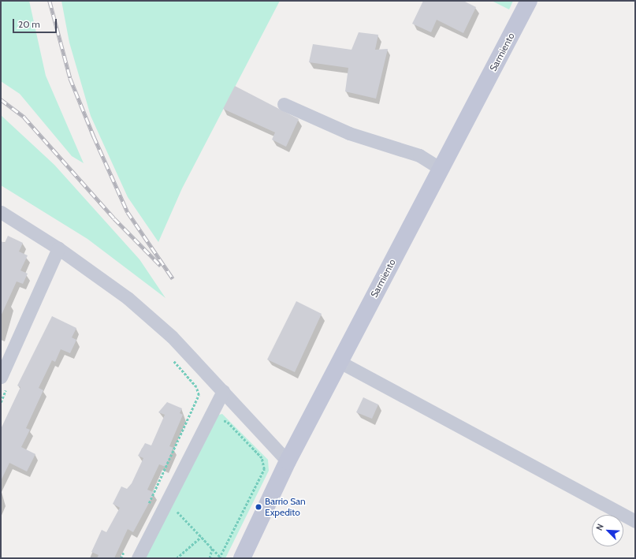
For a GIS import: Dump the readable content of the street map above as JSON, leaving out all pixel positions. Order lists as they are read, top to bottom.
{
  "streets": {
    "main road": ["Sarmiento"]
  },
  "places": ["Barrio San Expedito"],
  "scale_bar": "20 m",
  "north": "top left"
}
